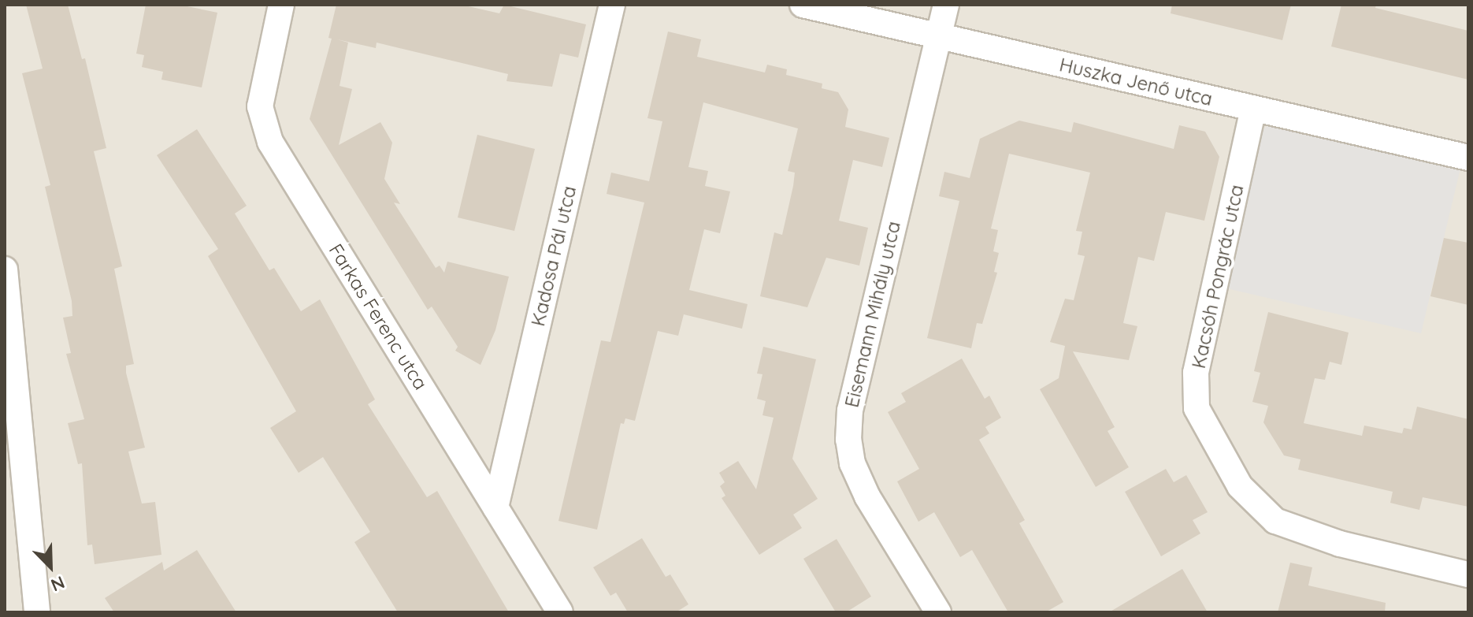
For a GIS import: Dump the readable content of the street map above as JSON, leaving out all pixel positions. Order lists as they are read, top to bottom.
{
  "streets": {
    "street": [
      "Huszka Jenő utca",
      "Kadosa Pál utca",
      "Kacsóh Pongrác utca",
      "Eisemann Mihály utca",
      "Farkas Ferenc utca"
    ]
  },
  "crossings": [
    ["Huszka Jenő utca", "Kacsóh Pongrác utca"],
    ["Huszka Jenő utca", "Eisemann Mihály utca"],
    ["Kadosa Pál utca", "Farkas Ferenc utca"]
  ],
  "north": "bottom right"
}
